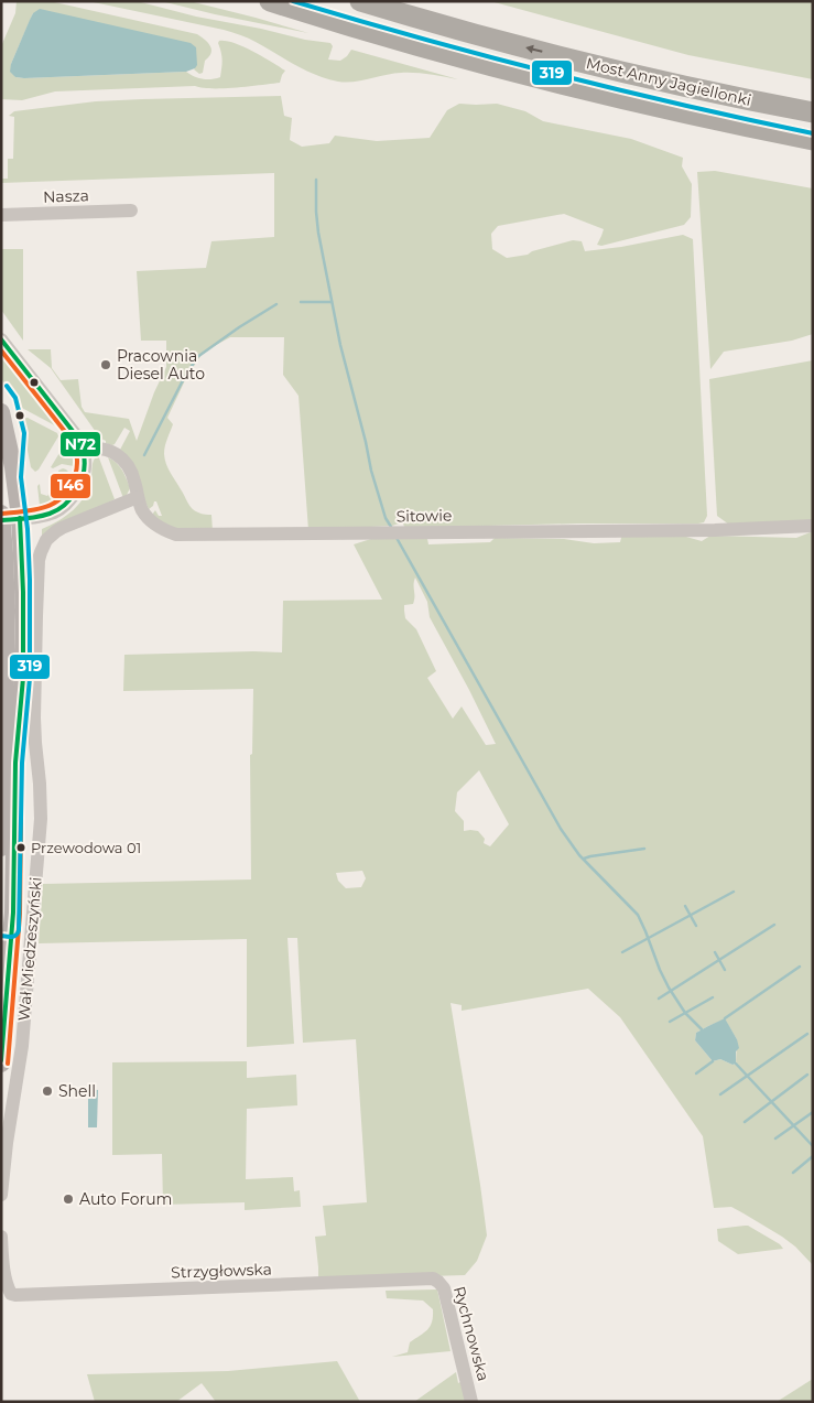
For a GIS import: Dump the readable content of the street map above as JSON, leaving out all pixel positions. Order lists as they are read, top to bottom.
{
  "streets": {
    "highway": ["Most Anny Jagiellonki"],
    "main road": ["Wał Miedzeszyński"],
    "street": [
      "Nasza",
      "Sitowie",
      "Strzygłowska",
      "Rychnowska"
    ]
  },
  "crossings": [
    ["Sitowie", "Wał Miedzeszyński"],
    ["Strzygłowska", "Rychnowska"]
  ],
  "places": [
    "Pracownia Diesel Auto",
    "Przewodowa 01",
    "Shell",
    "Auto Forum"
  ],
  "lines": ["transit line 319", "transit line N72", "transit line 146"]
}
